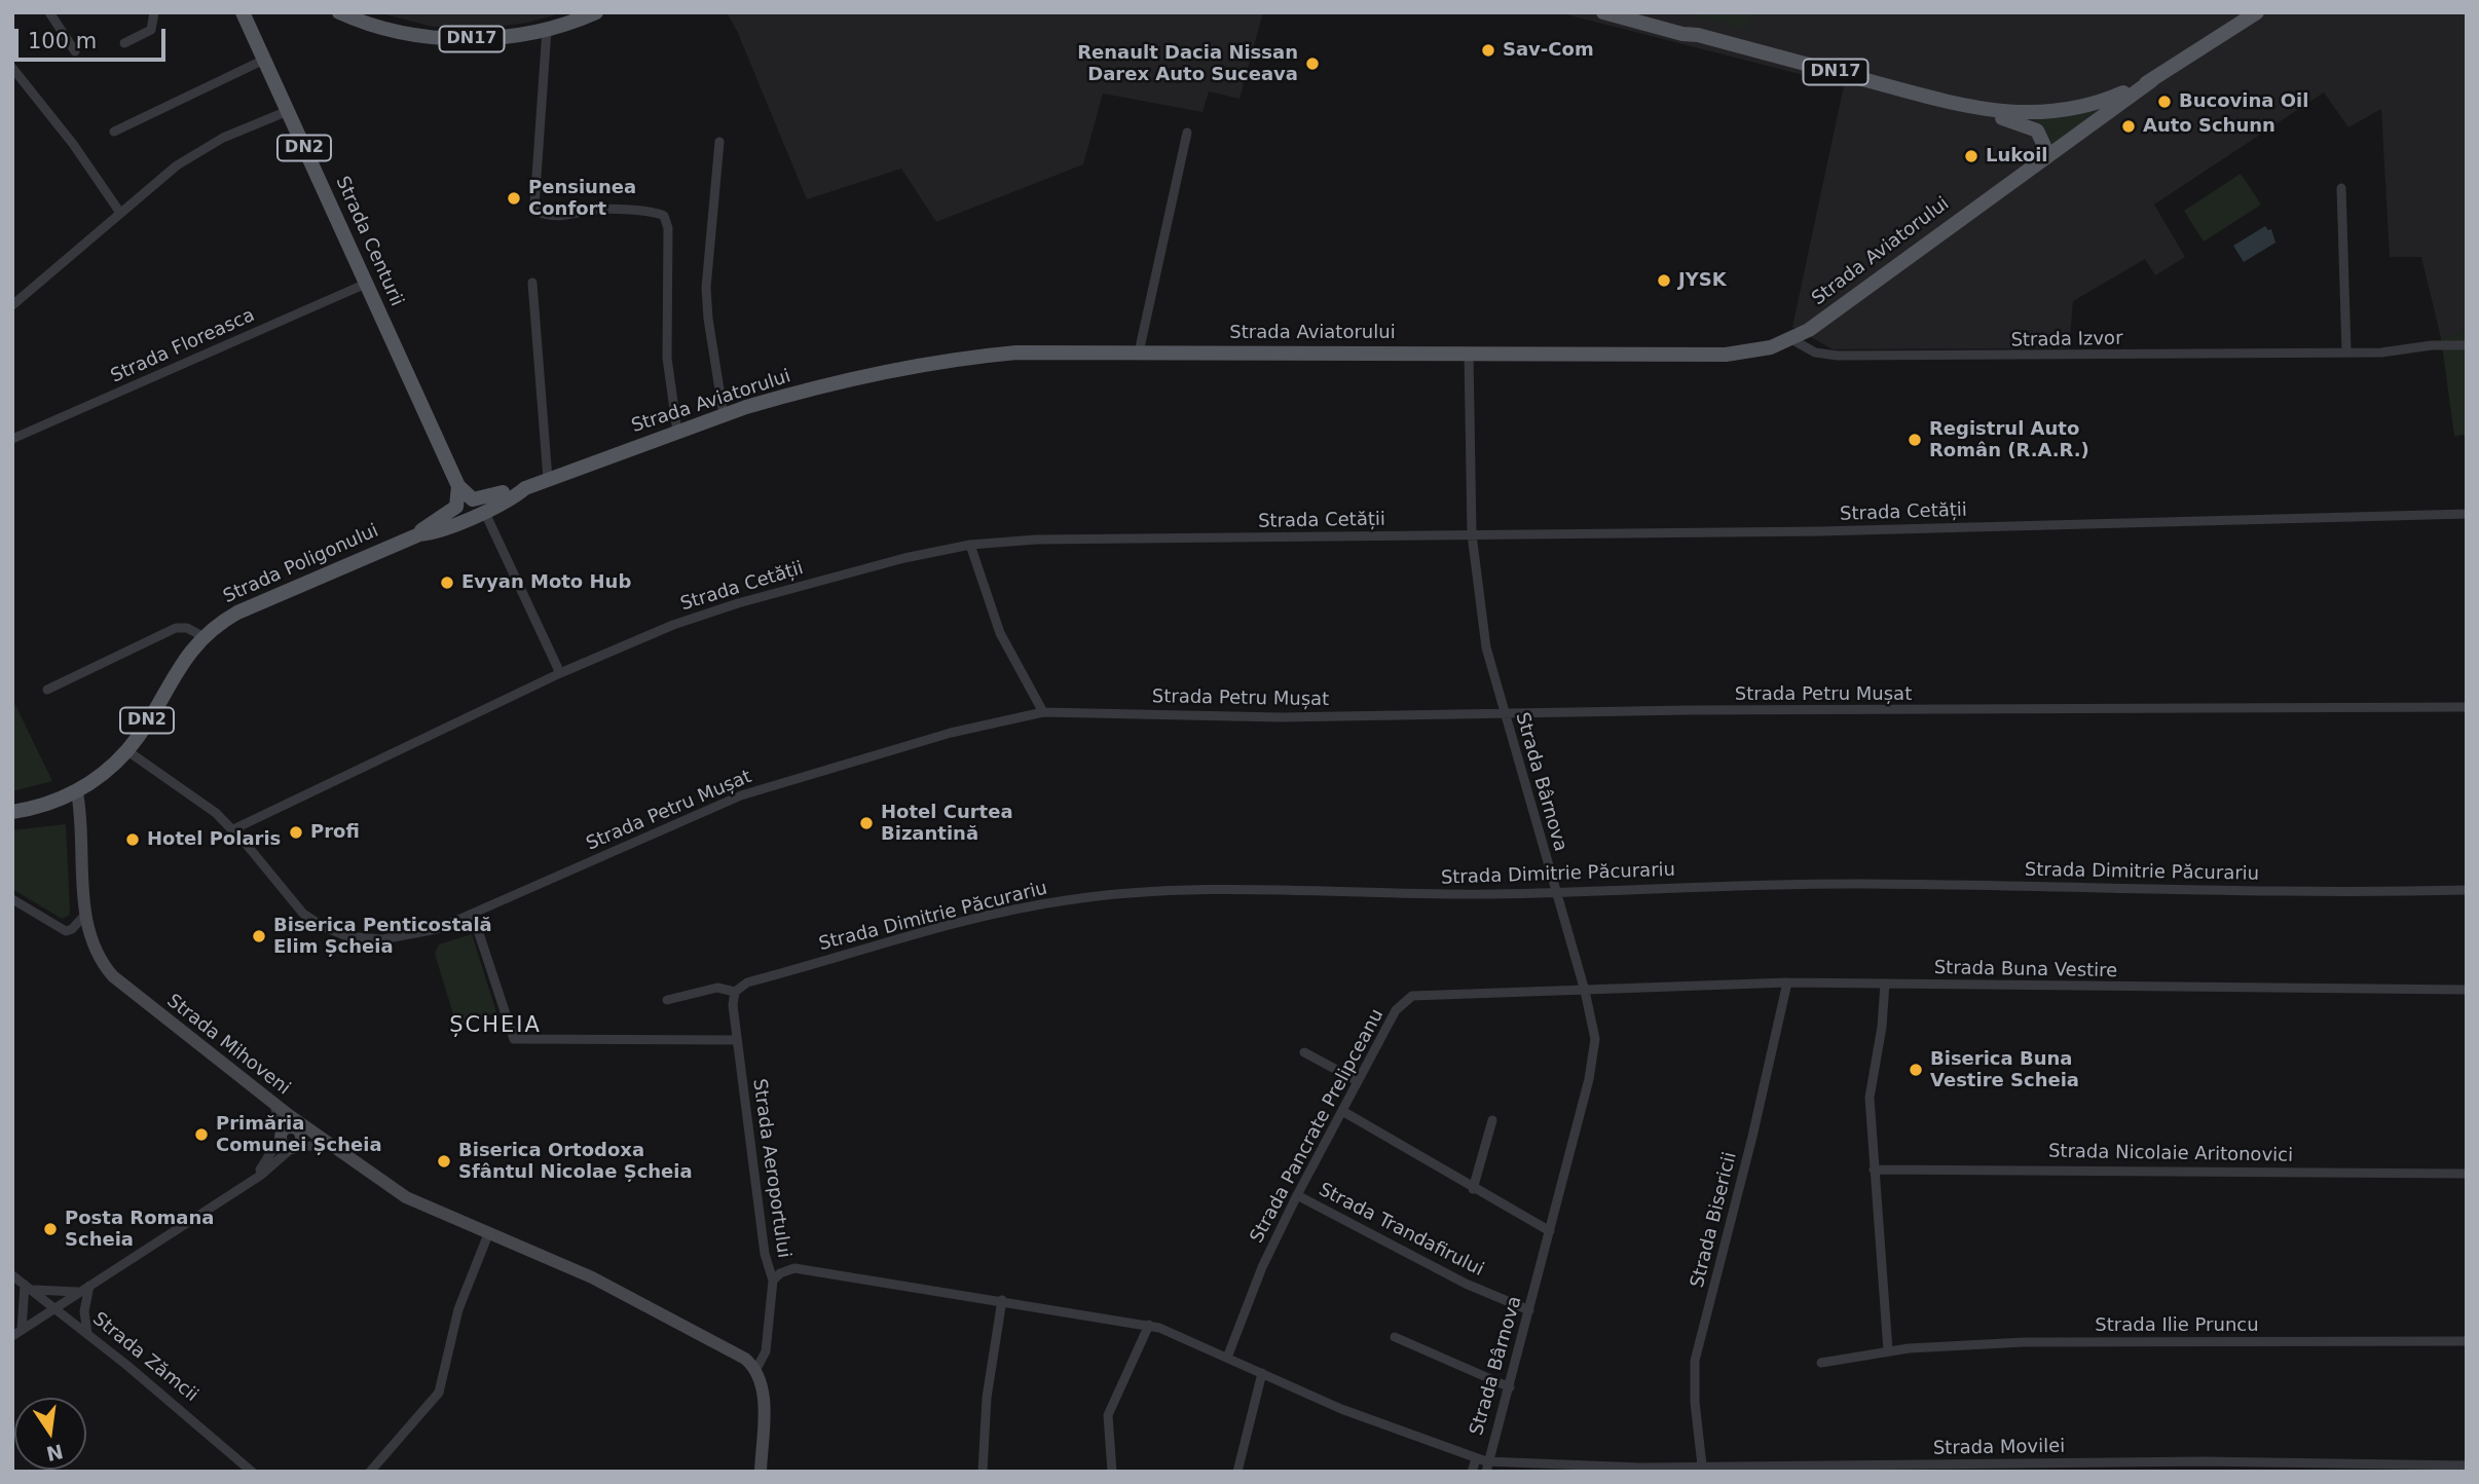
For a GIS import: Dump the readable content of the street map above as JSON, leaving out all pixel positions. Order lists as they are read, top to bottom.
{
  "streets": {
    "main road": [
      "DN17",
      "DN2",
      "Strada Centurii",
      "Strada Aviatorului",
      "Strada Poligonului",
      "Strada Mihoveni"
    ],
    "street": [
      "Strada Izvor",
      "Strada Floreasca",
      "Strada Cetății",
      "Strada Petru Mușat",
      "Strada Bârnova",
      "Strada Dimitrie Păcurariu",
      "Strada Buna Vestire",
      "Strada Pancrate Prelipceanu",
      "Strada Nicolaie Aritonovici",
      "Strada Aeroportului",
      "Strada Bisericii",
      "Strada Trandafirului",
      "Strada Ilie Pruncu",
      "Strada Zămcii",
      "Strada Movilei"
    ]
  },
  "crossings": [
    ["DN17", "Strada Aviatorului"],
    ["DN2", "Strada Centurii"],
    ["DN2", "Strada Aviatorului"],
    ["DN2", "Strada Poligonului"],
    ["DN2", "Strada Mihoveni"],
    ["Strada Centurii", "Strada Floreasca"],
    ["Strada Aviatorului", "Strada Izvor"],
    ["Strada Aviatorului", "Strada Poligonului"],
    ["Strada Aviatorului", "Strada Bârnova"],
    ["Strada Cetății", "Strada Petru Mușat"],
    ["Strada Cetății", "Strada Bârnova"],
    ["Strada Poligonului", "Strada Petru Mușat"],
    ["Strada Poligonului", "Strada Mihoveni"],
    ["Strada Petru Mușat", "Strada Bârnova"],
    ["Strada Bârnova", "Strada Dimitrie Păcurariu"],
    ["Strada Bârnova", "Strada Buna Vestire"],
    ["Strada Bârnova", "Strada Pancrate Prelipceanu"],
    ["Strada Bârnova", "Strada Aeroportului"],
    ["Strada Bârnova", "Strada Trandafirului"],
    ["Strada Dimitrie Păcurariu", "Strada Aeroportului"],
    ["Strada Buna Vestire", "Strada Pancrate Prelipceanu"],
    ["Strada Buna Vestire", "Strada Bisericii"],
    ["Strada Pancrate Prelipceanu", "Strada Aeroportului"],
    ["Strada Pancrate Prelipceanu", "Strada Trandafirului"],
    ["Strada Aeroportului", "Strada Movilei"],
    ["Strada Bisericii", "Strada Movilei"]
  ],
  "districts": ["ȘCHEIA"],
  "places": [
    "Sav-Com",
    "Renault Dacia Nissan Darex Auto Suceava",
    "Bucovina Oil",
    "Auto Schunn",
    "Lukoil",
    "Pensiunea Confort",
    "JYSK",
    "Registrul Auto Român (R.A.R.)",
    "Evyan Moto Hub",
    "Hotel Curtea Bizantină",
    "Profi",
    "Hotel Polaris",
    "Biserica Penticostală Elim Șcheia",
    "Biserica Buna Vestire Scheia",
    "Primăria Comunei Șcheia",
    "Biserica Ortodoxa Sfântul Nicolae Șcheia",
    "Posta Romana Scheia"
  ],
  "scale_bar": "100 m",
  "north": "bottom"
}
